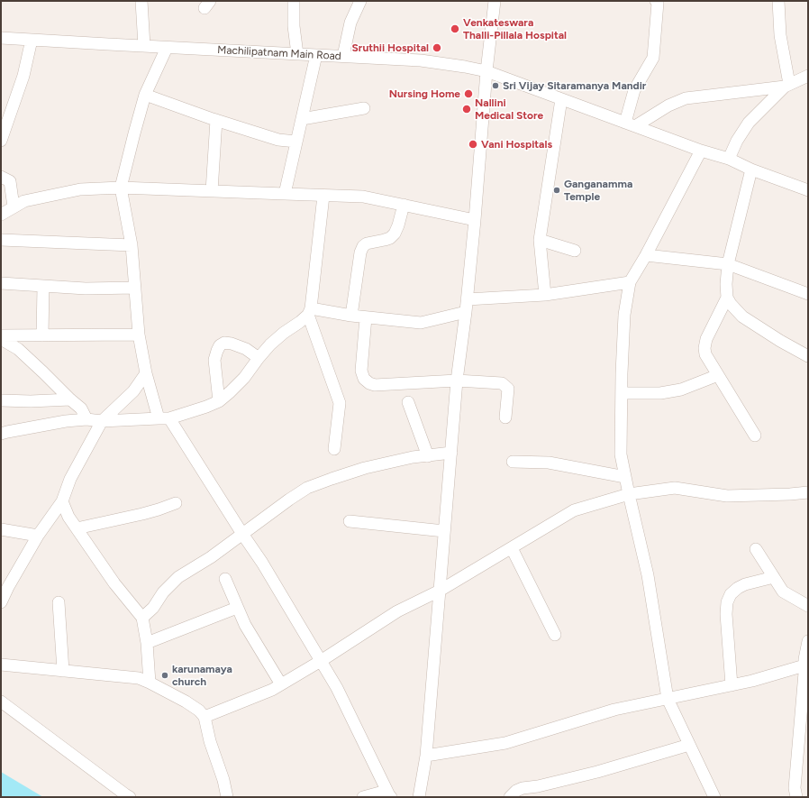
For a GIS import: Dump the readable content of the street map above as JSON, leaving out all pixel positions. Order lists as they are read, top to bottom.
{
  "streets": {
    "street": ["Machilipatnam Main Road"]
  },
  "places": [
    "Venkateswara Thalli-Pillala Hospital",
    "Sruthii Hospital",
    "Sri Vijay Sitaramanya Mandir",
    "Nursing Home",
    "Nallini Medical Store",
    "Vani Hospitals",
    "Ganganamma Temple",
    "karunamaya church"
  ]
}
